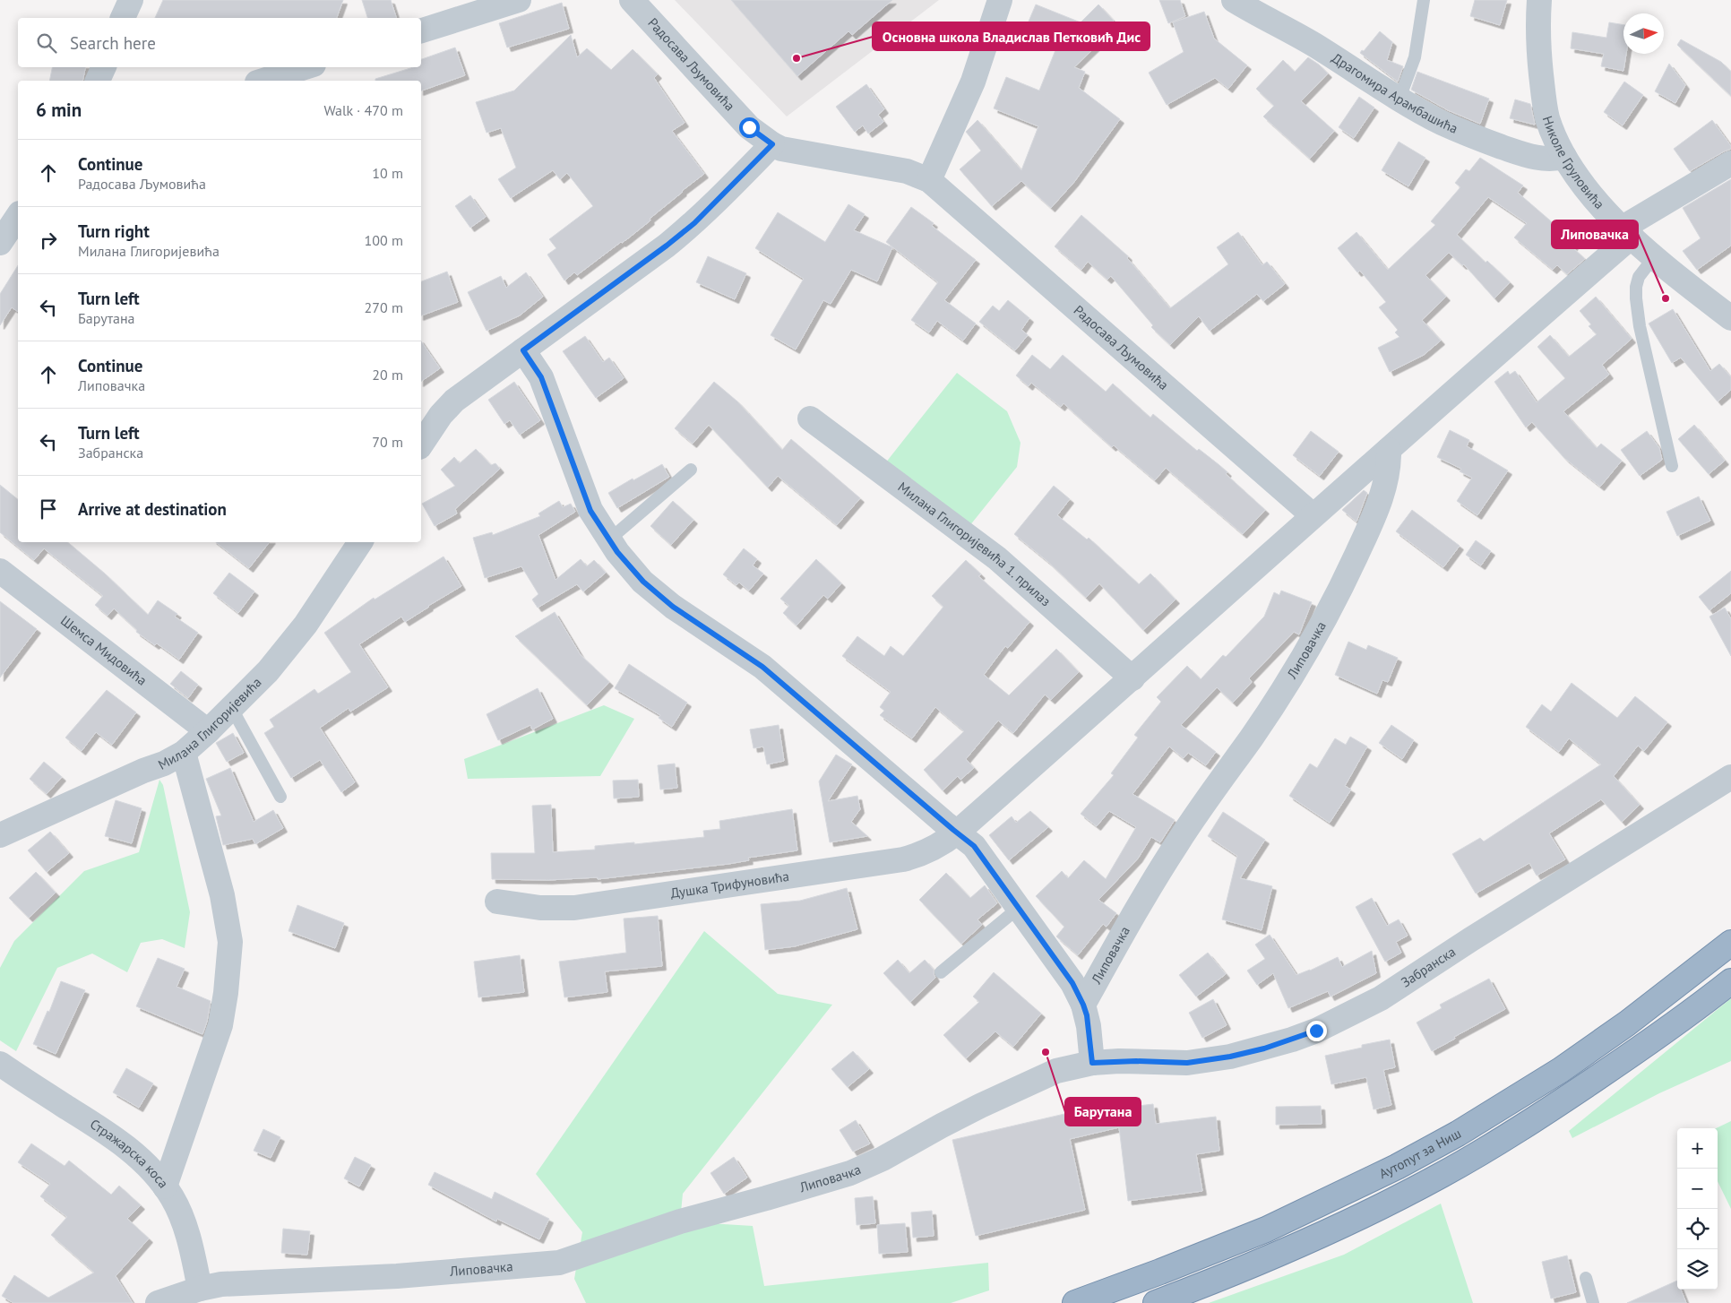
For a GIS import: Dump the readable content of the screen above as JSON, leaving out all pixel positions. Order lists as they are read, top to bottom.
{
  "streets": {
    "highway": ["Аутопут за Ниш"],
    "street": [
      "Радосава Љумовића",
      "Драгомира Арамбашића",
      "Николе Груловића",
      "Милана Глигоријевића 1. прилаз",
      "Липовачка",
      "Шемса Мидовића",
      "Милана Глигоријевића",
      "Душка Трифуновића",
      "Забранска",
      "Стражарска коса"
    ]
  },
  "crossings": [
    ["Радосава Љумовића", "Душка Трифуновића"],
    ["Драгомира Арамбашића", "Николе Груловића"],
    ["Милана Глигоријевића 1. прилаз", "Душка Трифуновића"],
    ["Липовачка", "Душка Трифуновића"],
    ["Липовачка", "Забранска"],
    ["Липовачка", "Стражарска коса"],
    ["Шемса Мидовића", "Милана Глигоријевића"]
  ],
  "places": ["Основна школа Владислав Петковић Дис", "Липовачка", "Барутана"],
  "north": "right",
  "page": {
    "search": "Search here",
    "heading": ["6 min", "Walk · 470 m"],
    "list": [
      ["Continue", "Радосава Љумовића", "10 m"],
      ["Turn right", "Милана Глигоријевића", "100 m"],
      ["Turn left", "Барутана", "270 m"],
      ["Continue", "Липовачка", "20 m"],
      ["Turn left", "Забранска", "70 m"],
      "Arrive at destination"
    ],
    "map_buttons": ["+", "−"]
  }
}
